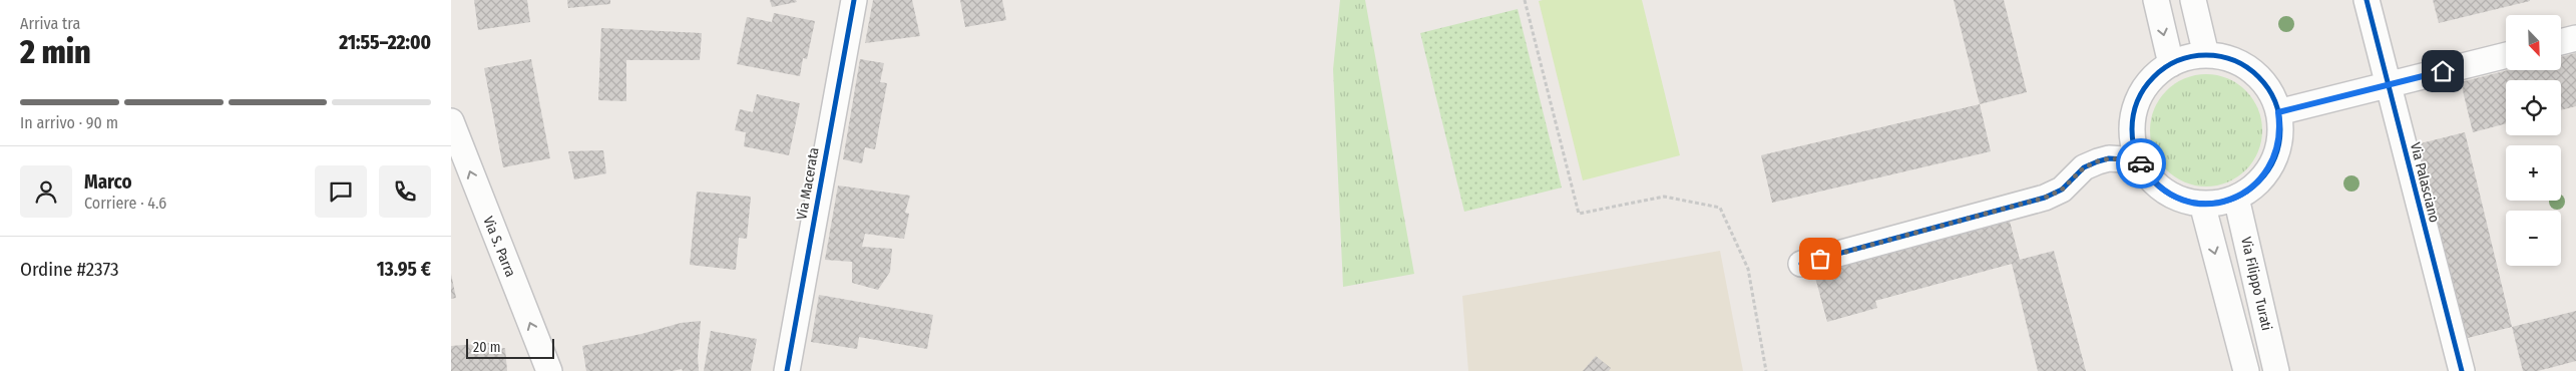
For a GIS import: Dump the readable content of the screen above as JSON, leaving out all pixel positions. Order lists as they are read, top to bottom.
{
  "streets": {
    "street": [
      "Via Palasciano",
      "Via Macerata",
      "Via S. Parra",
      "Via Filippo Turati"
    ]
  },
  "one_way": ["Via S. Parra"],
  "scale_bar": "20 m",
  "north": "bottom right",
  "page": {
    "heading": ["2 min", "Arriva tra", "21:55–22:00"],
    "panel": [
      "Marco",
      "Corriere · 4.6",
      "Ordine #2373",
      "13.95 €"
    ],
    "map_buttons": ["+", "−"],
    "bar": "In arrivo · 90 m",
    "scale": "20 m"
  }
}
